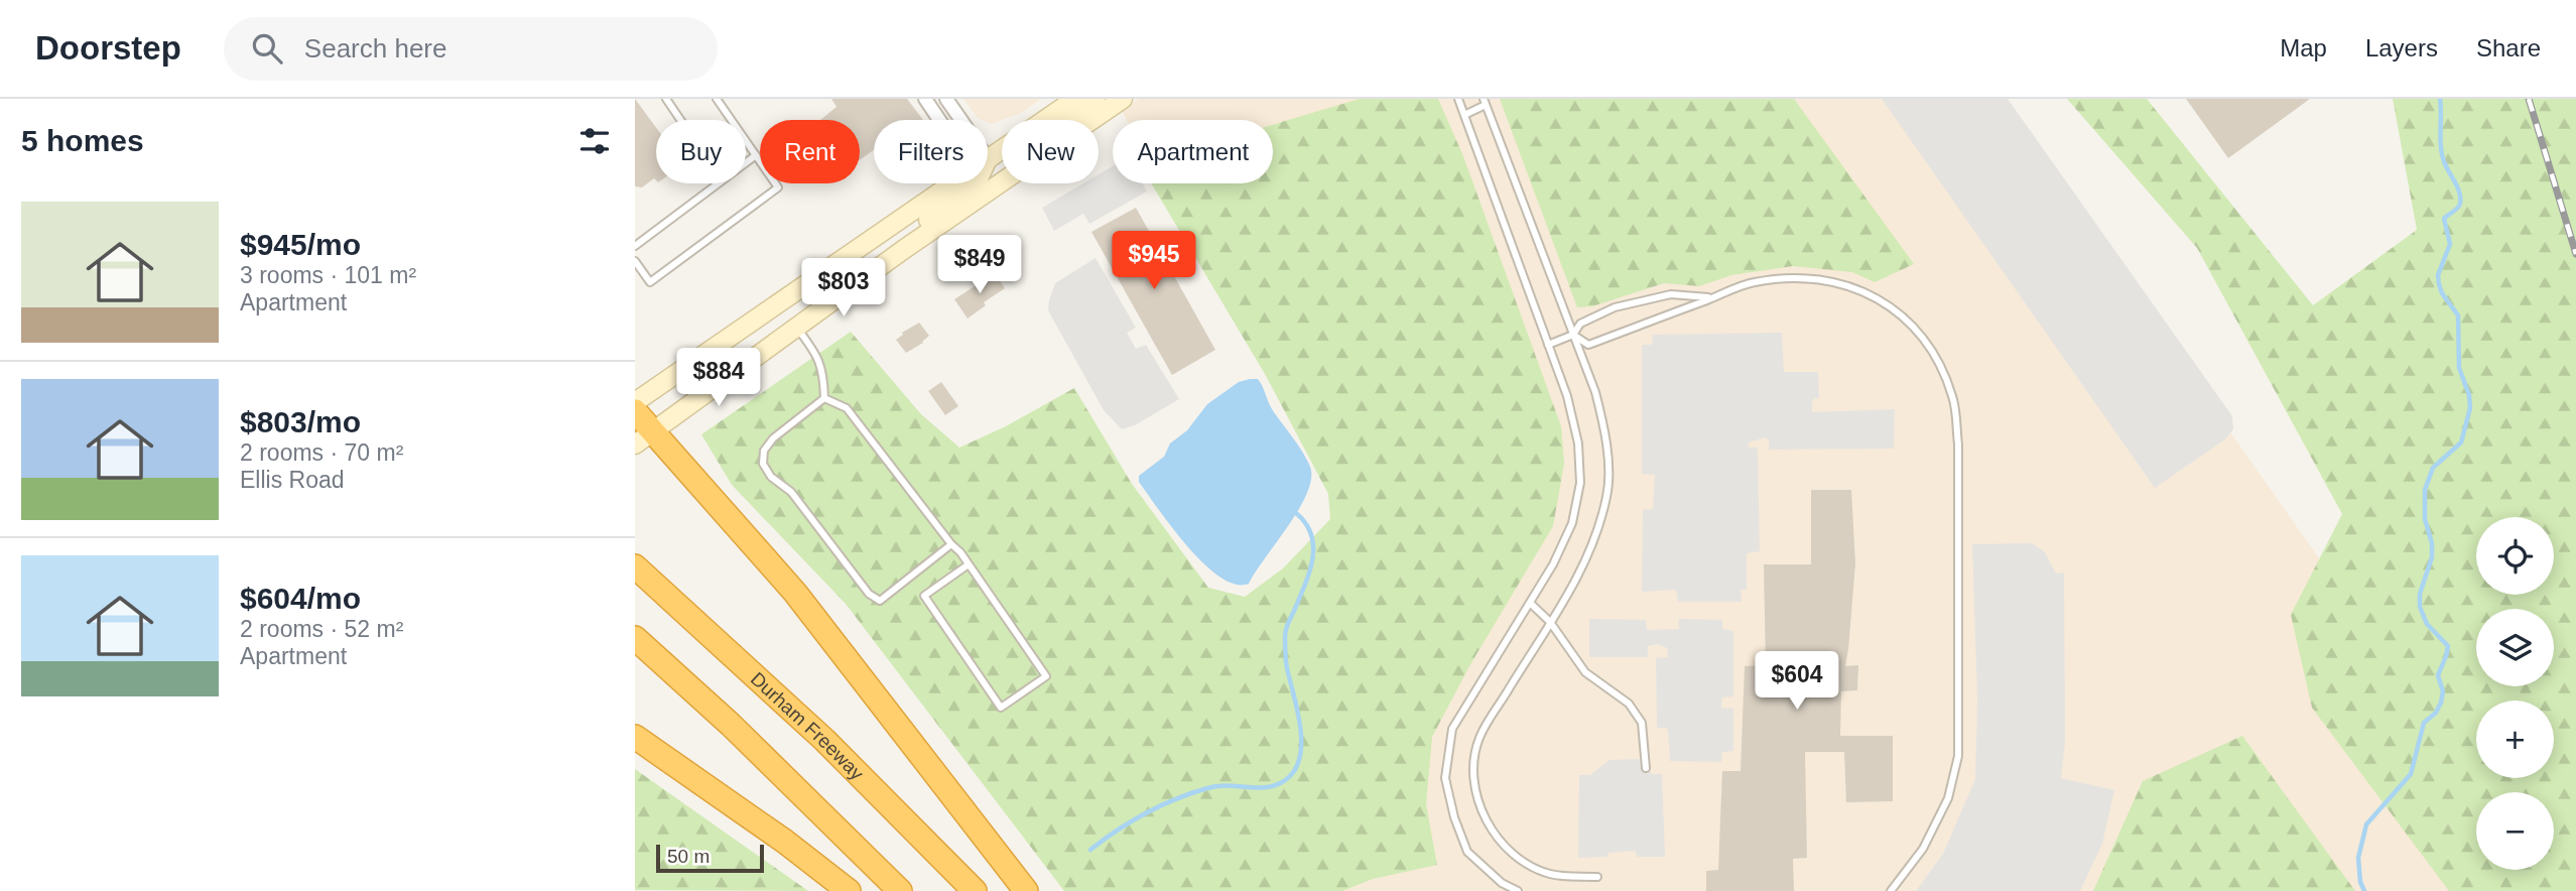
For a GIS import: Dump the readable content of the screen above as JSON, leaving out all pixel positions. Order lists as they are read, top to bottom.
{
  "streets": {
    "highway": ["Durham Freeway"]
  },
  "scale_bar": "50 m",
  "page": {
    "header": "Doorstep",
    "search": "Search here",
    "nav": ["Map", "Layers", "Share"],
    "heading": "5 homes",
    "chip": [
      "Buy",
      "Rent",
      "Filters",
      "New",
      "Apartment"
    ],
    "list": [
      {
        "name": "$945/mo",
        "note": "3 rooms · 101 m² · Apartment"
      },
      {
        "name": "$803/mo",
        "note": "2 rooms · 70 m² · Ellis Road"
      },
      {
        "name": "$604/mo",
        "note": "2 rooms · 52 m² · Apartment"
      }
    ],
    "price": [
      "$945",
      "$849",
      "$803",
      "$884",
      "$604"
    ],
    "map_buttons": ["+", "−"],
    "scale": "50 m"
  }
}
